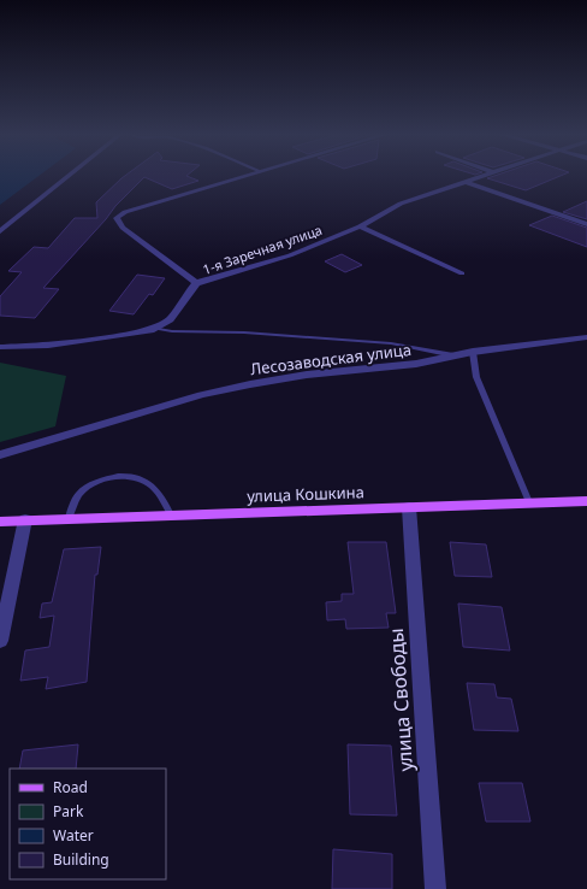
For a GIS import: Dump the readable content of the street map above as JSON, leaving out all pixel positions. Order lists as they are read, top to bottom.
{
  "streets": {
    "main road": ["улица Кошкина"],
    "street": ["1-я Заречная улица", "Лесозаводская улица", "улица Свободы"]
  },
  "crossings": [
    ["улица Кошкина", "улица Свободы"]
  ],
  "legend": [
    "Road",
    "Park",
    "Water",
    "Building"
  ]
}
